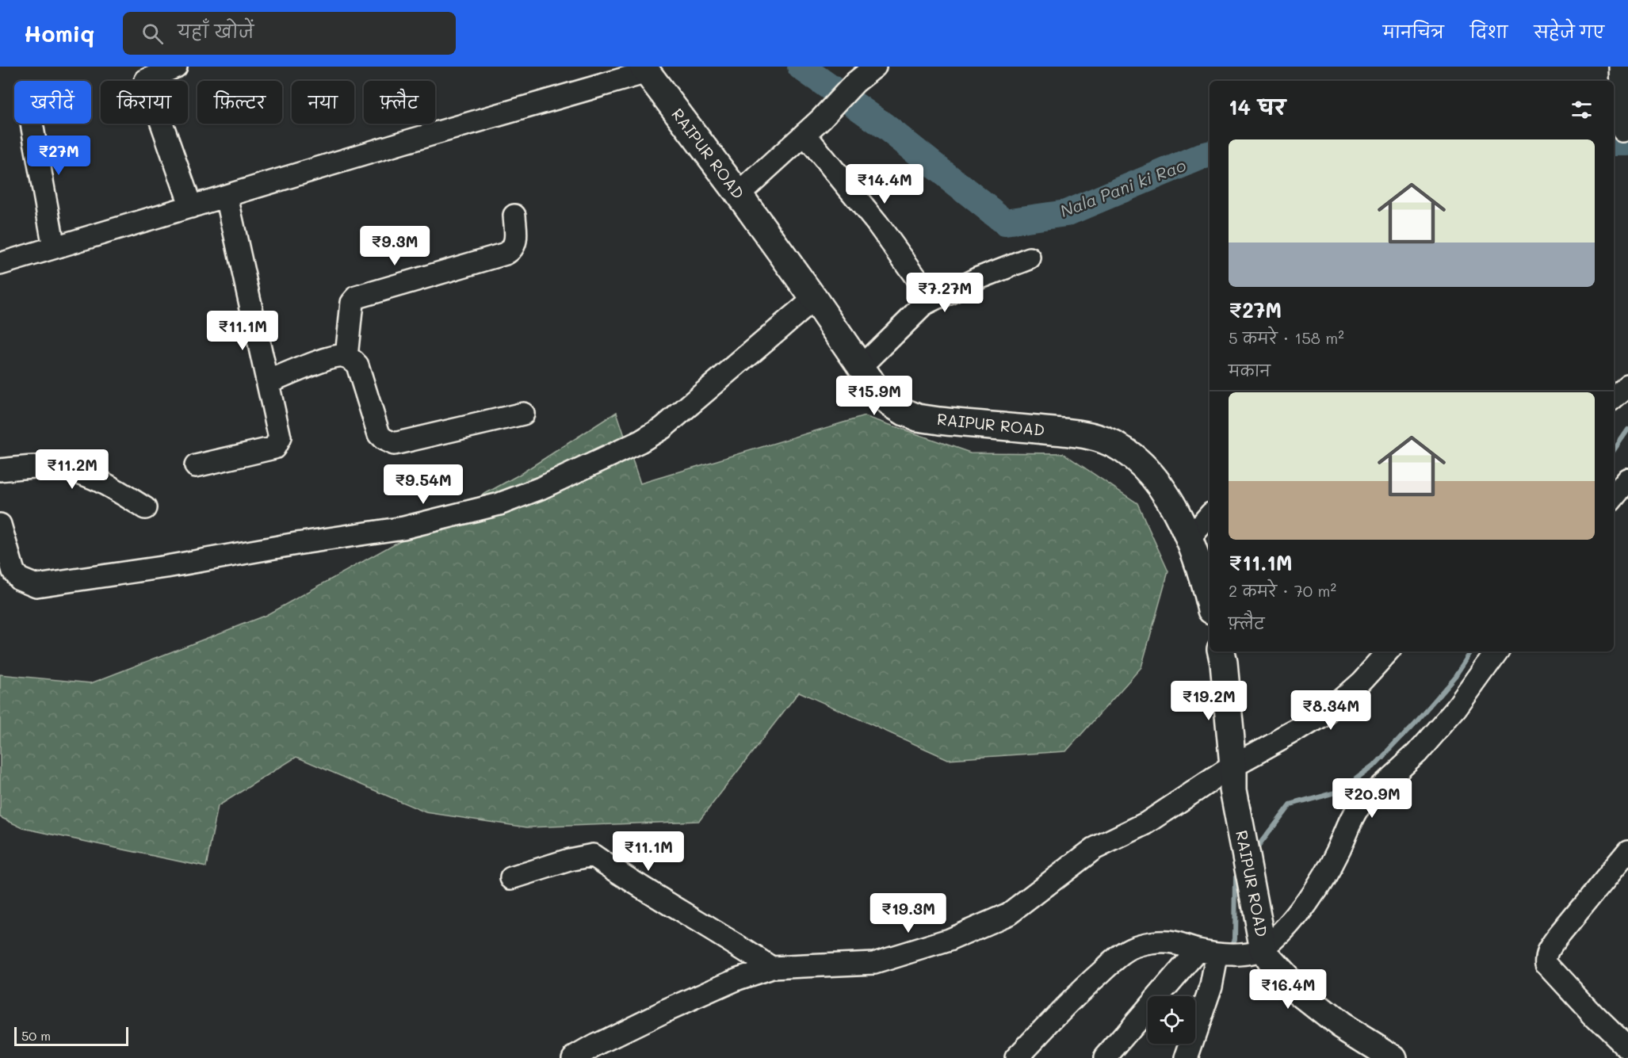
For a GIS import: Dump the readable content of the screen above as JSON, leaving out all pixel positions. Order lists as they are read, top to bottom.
{
  "streets": {
    "main road": ["RAIPUR ROAD"]
  },
  "water": ["Nala Pani ki Rao"],
  "scale_bar": "50 m",
  "page": {
    "header": "Homiq",
    "search": "यहाँ खोजें",
    "nav": ["मानचित्र", "दिशा", "सहेजे गए"],
    "chip": [
      "खरीदें",
      "किराया",
      "फ़िल्टर",
      "नया",
      "फ़्लैट"
    ],
    "heading": "14 घर",
    "price": [
      "₹27M",
      "₹14.4M",
      "₹9.3M",
      "₹7.27M",
      "₹11.1M",
      "₹15.9M",
      "₹11.2M",
      "₹9.54M",
      "₹19.2M",
      "₹8.34M",
      "₹20.9M",
      "₹11.1M",
      "₹19.3M",
      "₹16.4M"
    ],
    "list": [
      {
        "name": "₹27M",
        "note": "5 कमरे · 158 m² · मकान"
      },
      {
        "name": "₹11.1M",
        "note": "2 कमरे · 70 m² · फ़्लैट"
      }
    ],
    "scale": "50 m"
  }
}
